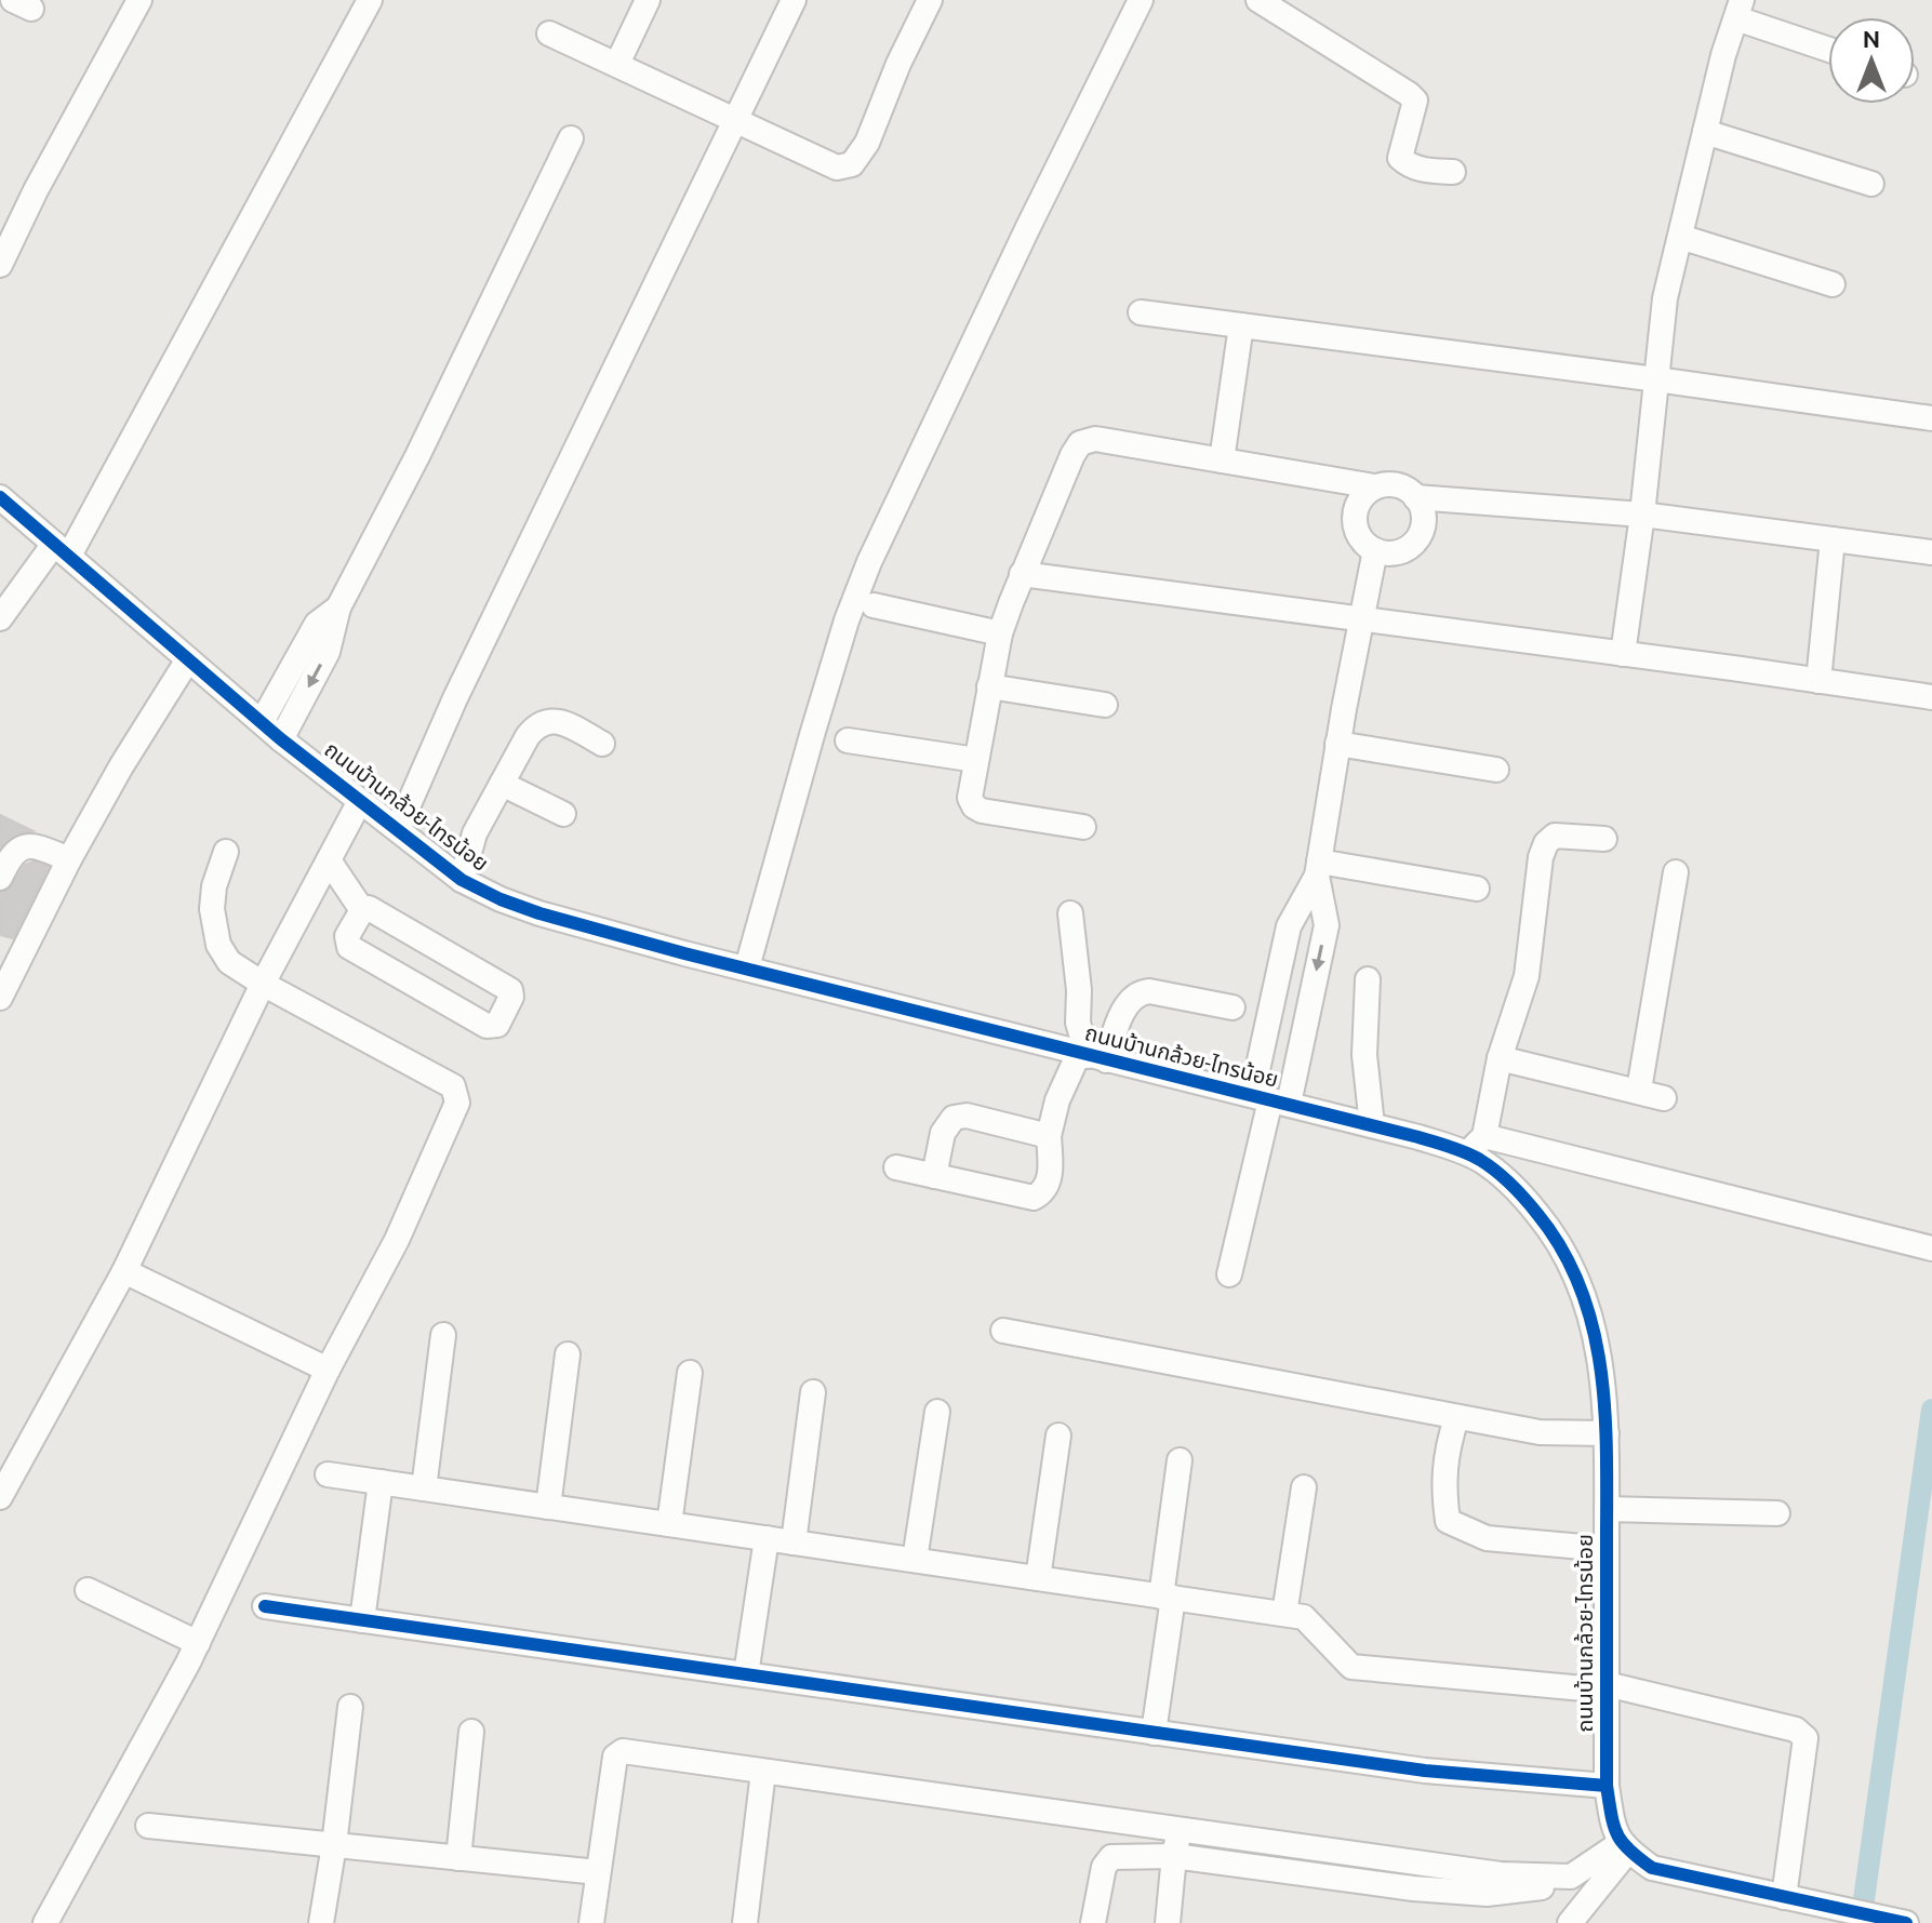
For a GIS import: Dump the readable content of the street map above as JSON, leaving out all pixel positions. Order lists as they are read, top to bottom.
{
  "streets": {
    "street": ["ถนนบ้านกล้วย-ไทรน้อย"]
  },
  "north": "top"
}
